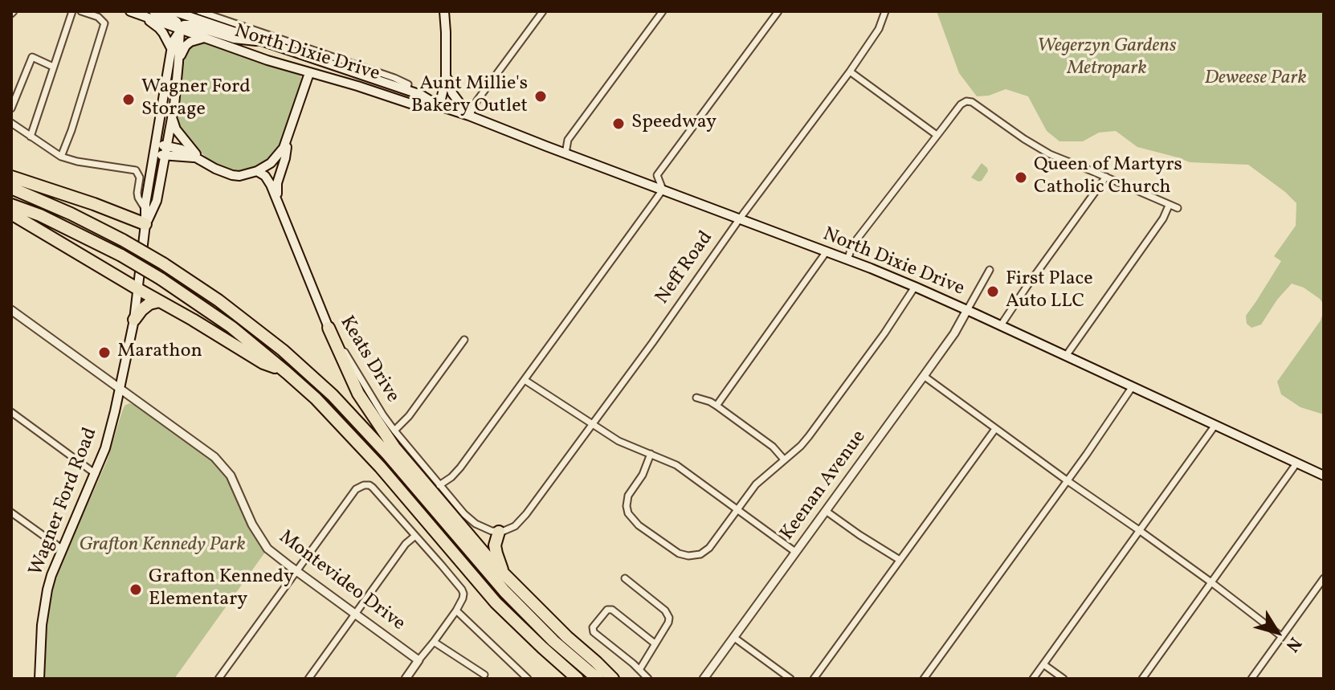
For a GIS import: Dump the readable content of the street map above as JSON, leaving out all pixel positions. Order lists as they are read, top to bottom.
{
  "streets": {
    "main road": ["North Dixie Drive", "Keats Drive", "Wagner Ford Road"],
    "street": ["Neff Road", "Keenan Avenue", "Montevideo Drive"]
  },
  "crossings": [
    ["North Dixie Drive", "Neff Road"],
    ["North Dixie Drive", "Keats Drive"],
    ["North Dixie Drive", "Keenan Avenue"],
    ["North Dixie Drive", "Wagner Ford Road"],
    ["Neff Road", "Keats Drive"],
    ["Keats Drive", "Wagner Ford Road"],
    ["Wagner Ford Road", "Montevideo Drive"]
  ],
  "parks": ["Wegerzyn Gardens Metropark", "Deweese Park", "Grafton Kennedy Park"],
  "places": [
    "Aunt Millie's Bakery Outlet",
    "Wagner Ford Storage",
    "Speedway",
    "Queen of Martyrs Catholic Church",
    "First Place Auto LLC",
    "Marathon",
    "Grafton Kennedy Elementary"
  ],
  "north": "bottom right"
}
